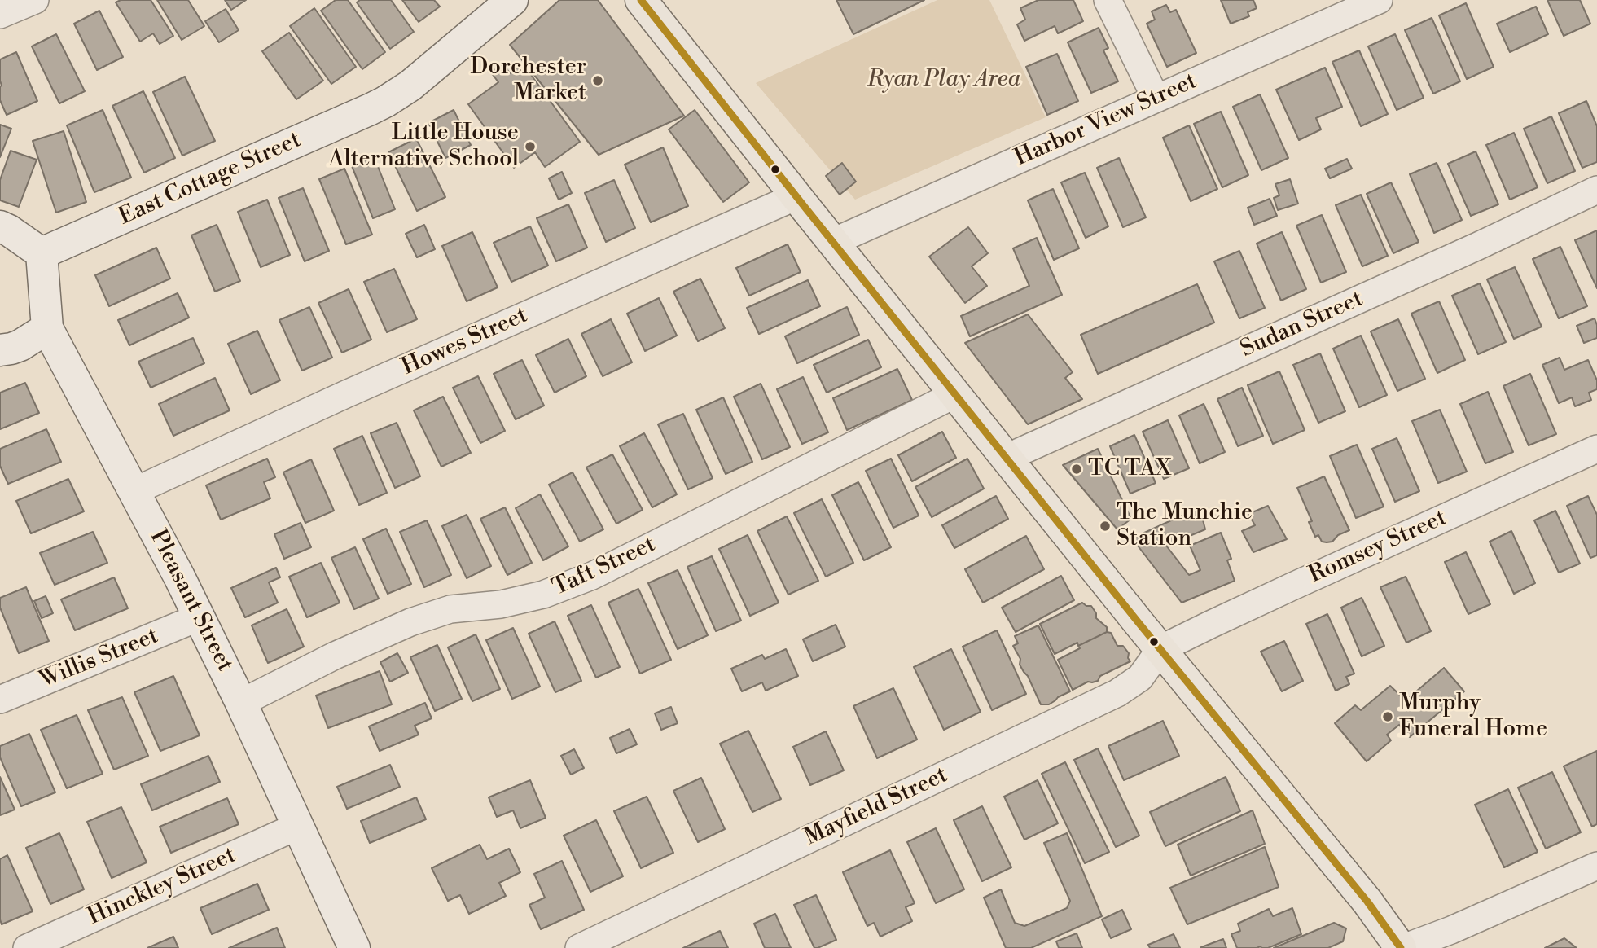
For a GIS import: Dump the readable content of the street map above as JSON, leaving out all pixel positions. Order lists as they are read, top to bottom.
{
  "streets": {
    "street": [
      "Harbor View Street",
      "East Cottage Street",
      "Sudan Street",
      "Howes Street",
      "Romsey Street",
      "Taft Street",
      "Pleasant Street",
      "Willis Street",
      "Mayfield Street",
      "Hinckley Street"
    ]
  },
  "crossings": [
    ["East Cottage Street", "Pleasant Street"],
    ["Howes Street", "Pleasant Street"],
    ["Romsey Street", "Mayfield Street"],
    ["Taft Street", "Pleasant Street"],
    ["Pleasant Street", "Willis Street"],
    ["Pleasant Street", "Hinckley Street"]
  ],
  "parks": ["Ryan Play Area"],
  "places": [
    "Dorchester Market",
    "Little House Alternative School",
    "TC TAX",
    "The Munchie Station",
    "Murphy Funeral Home"
  ]
}
